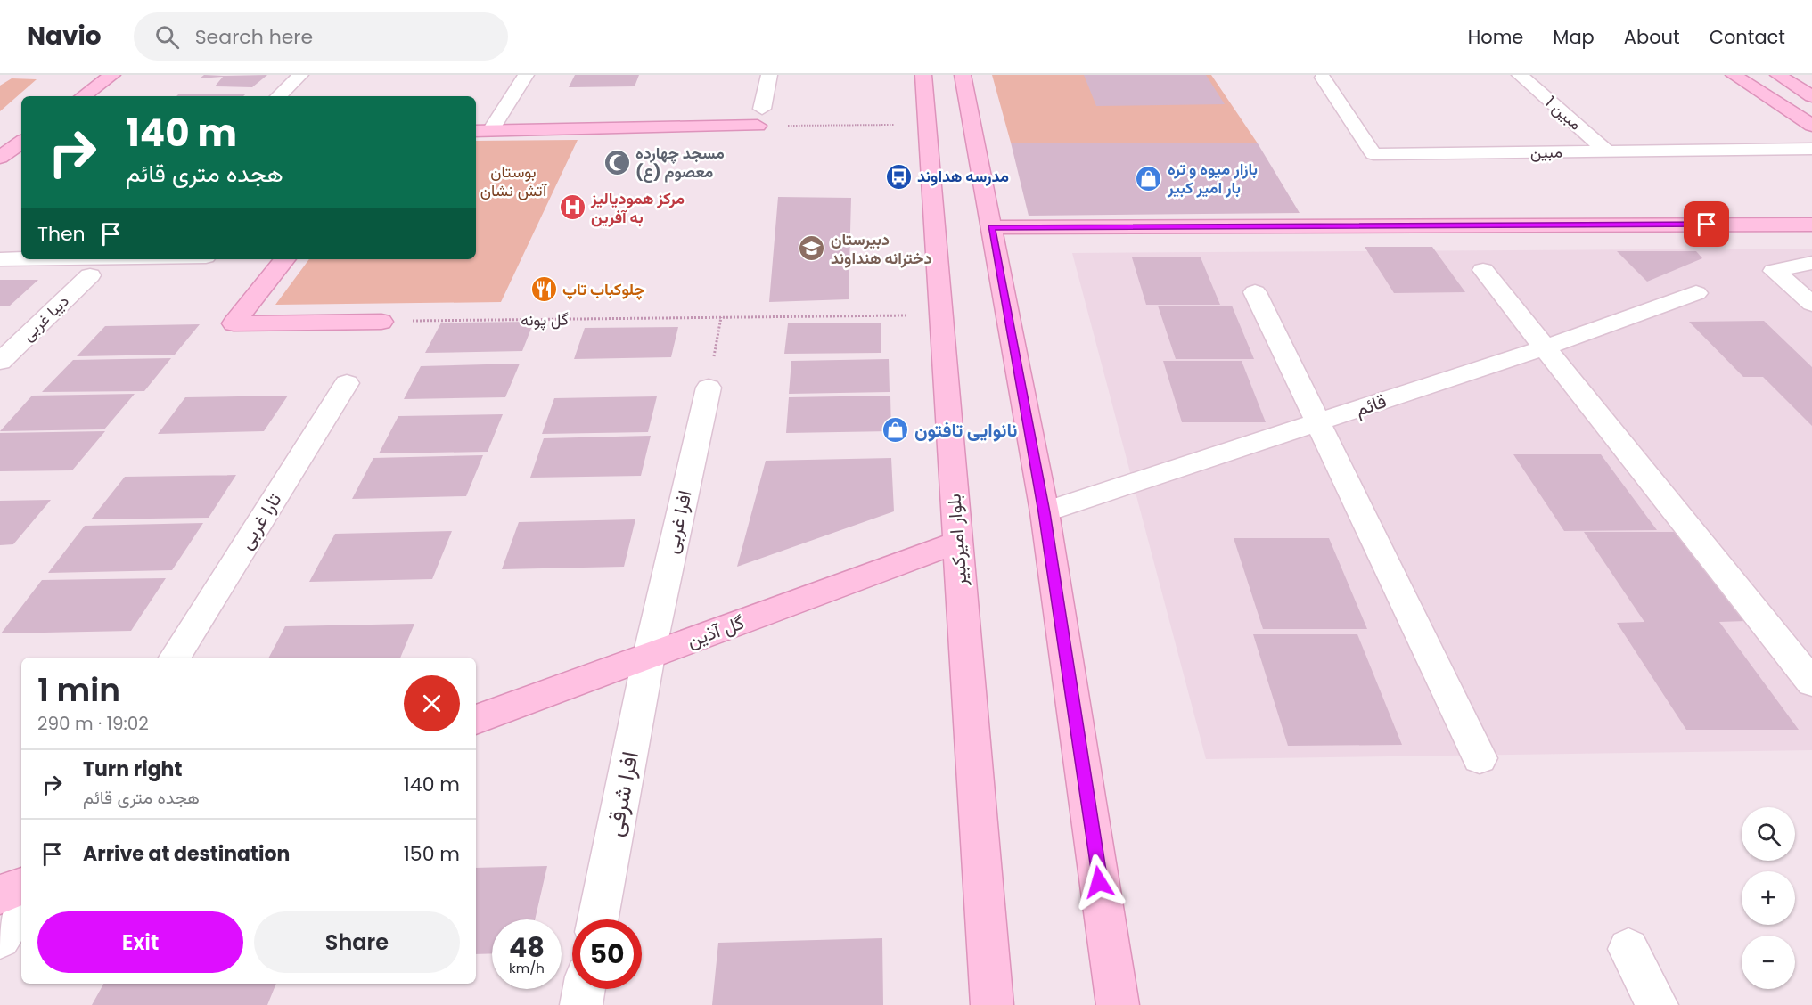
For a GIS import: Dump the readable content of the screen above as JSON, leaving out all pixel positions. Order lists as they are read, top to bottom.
{
  "streets": {
    "main road": ["بلوار امیرکبیر", "گل آذین"],
    "street": [
      "مبین 1",
      "مبین",
      "دیبا غربی",
      "قائم",
      "تارا غربی",
      "افرا غربی",
      "افرا شرقی"
    ],
    "path": ["گل پونه"]
  },
  "crossings": [
    ["مبین 1", "مبین"],
    ["گل پونه", "بلوار امیرکبیر"],
    ["افرا غربی", "گل آذین"],
    ["افرا غربی", "افرا شرقی"],
    ["بلوار امیرکبیر", "گل آذین"],
    ["گل آذین", "افرا شرقی"]
  ],
  "parks": ["بوستان آتش نشان"],
  "places": {
    "mosque": ["مسجد چهارده معصوم (ع)"],
    "bus stop": ["مدرسه هداوند"],
    "shop": ["بازار میوه و تره بار امیر کبیر", "نانوایی تافتون"],
    "hospital": ["مرکز همودیالیز به آفرین"],
    "school or university": ["دبیرستان دخترانه هنداوند"],
    "restaurant": ["چلوکباب تاپ"]
  },
  "page": {
    "header": "Navio",
    "search": "Search here",
    "nav": [
      "Home",
      "Map",
      "About",
      "Contact"
    ],
    "turn": ["140 m", "هجده متری قائم"],
    "then": "Then",
    "heading": ["1 min", "290 m · 19:02"],
    "list": [
      {
        "name": "Turn right",
        "note": "هجده متری قائم",
        "value": "140 m"
      },
      {
        "name": "Arrive at destination",
        "value": "150 m"
      }
    ],
    "map_buttons": ["+", "−"],
    "buttons": ["Exit", "Share"],
    "speed": "48 km/h",
    "limit": "50"
  }
}
